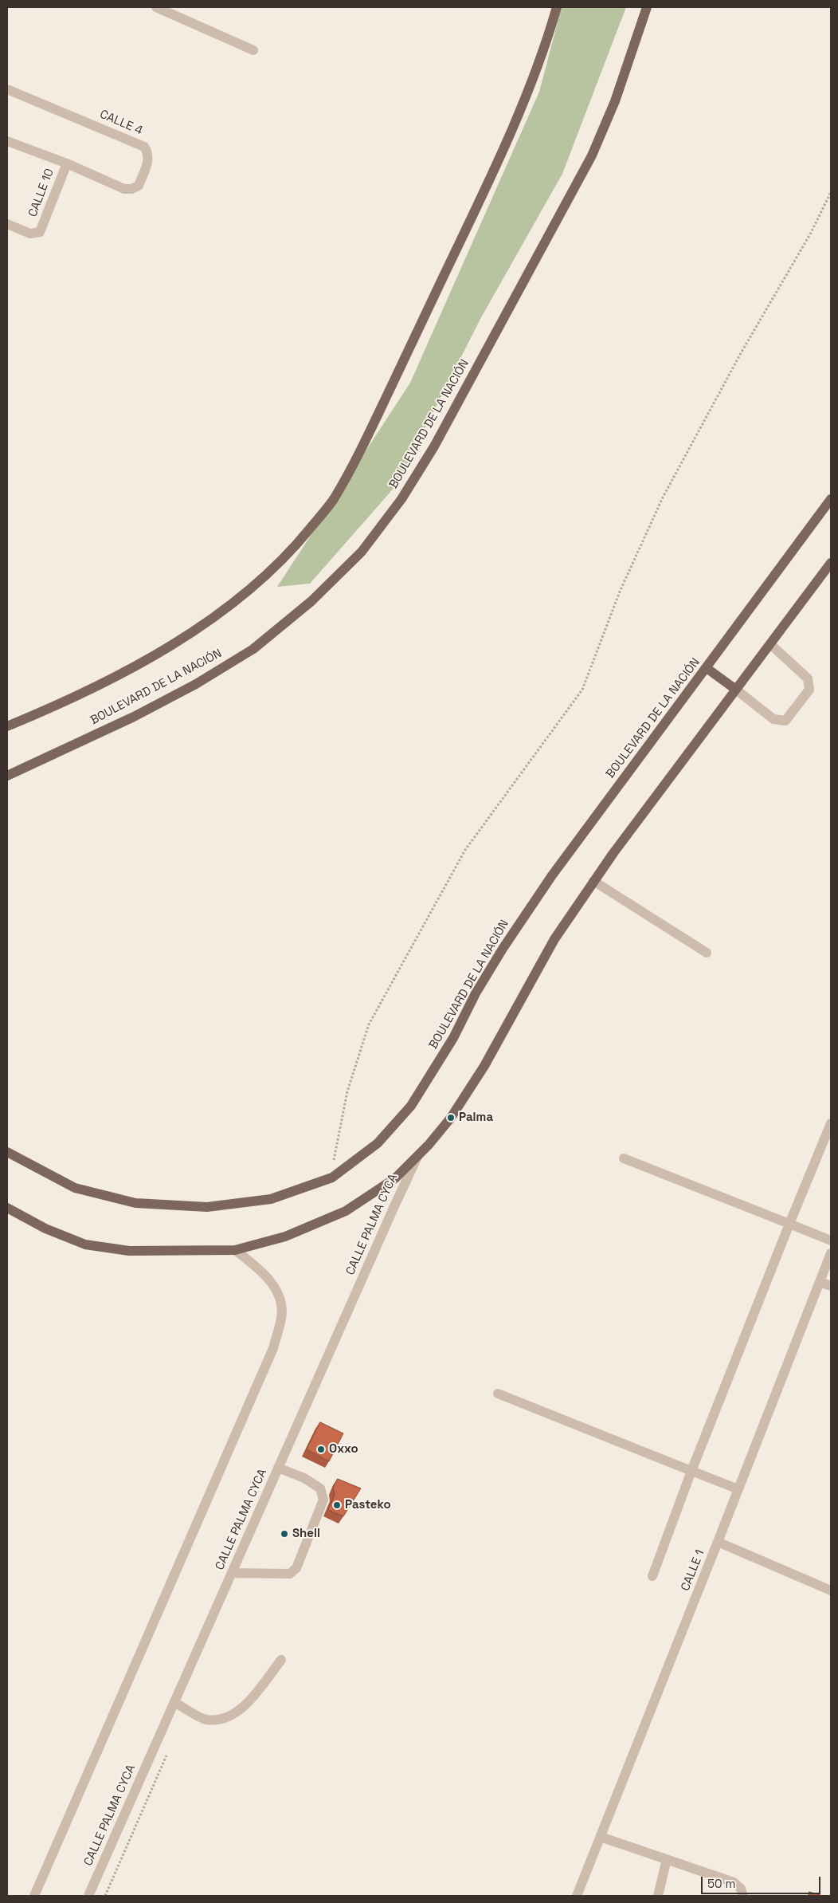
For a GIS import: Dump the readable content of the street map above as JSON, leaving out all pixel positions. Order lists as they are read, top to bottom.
{
  "streets": {
    "main road": ["BOULEVARD DE LA NACIÓN"],
    "street": [
      "CALLE 4",
      "CALLE 10",
      "CALLE PALMA CYCA",
      "CALLE 1"
    ]
  },
  "crossings": [
    ["CALLE 4", "CALLE 10"]
  ],
  "places": [
    "Palma",
    "Oxxo",
    "Pasteko",
    "Shell"
  ],
  "scale_bar": "50 m"
}
